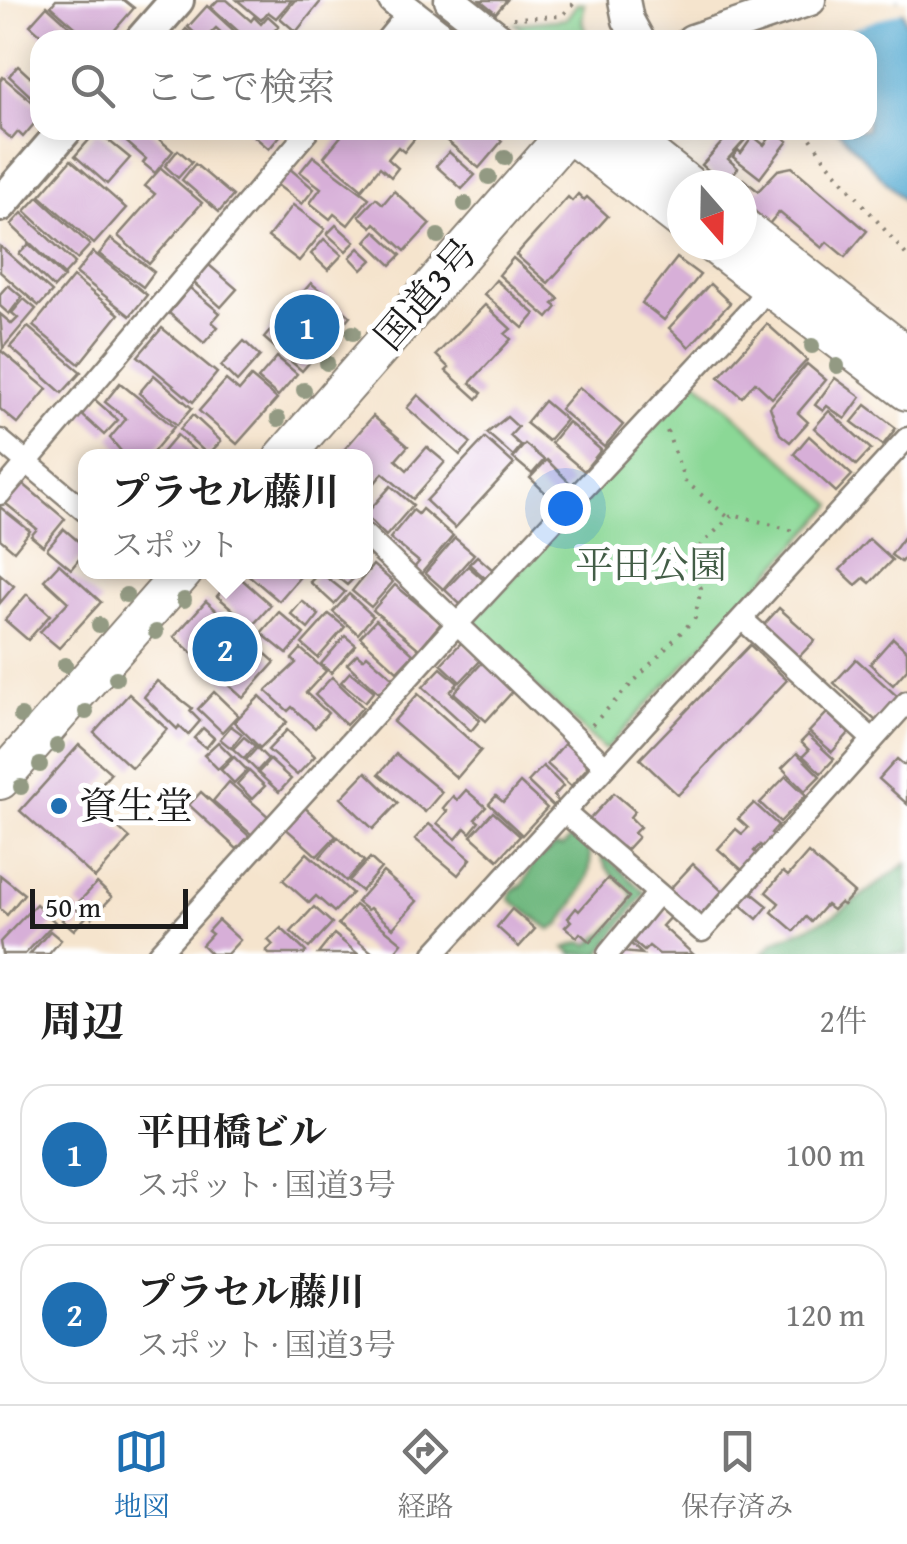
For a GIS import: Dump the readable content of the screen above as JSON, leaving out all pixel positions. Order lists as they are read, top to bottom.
{
  "streets": {
    "highway": ["国道3号"]
  },
  "parks": ["平田公園"],
  "places": ["資生堂"],
  "scale_bar": "50 m",
  "north": "bottom",
  "page": {
    "search": "ここで検索",
    "pins": ["1", "2"],
    "popup": ["プラセル藤川", "スポット"],
    "scale": "50 m",
    "heading": ["周辺", "2件"],
    "list": [
      {
        "mark": "1",
        "name": "平田橋ビル",
        "note": "スポット · 国道3号",
        "value": "100 m"
      },
      {
        "mark": "2",
        "name": "プラセル藤川",
        "note": "スポット · 国道3号",
        "value": "120 m"
      }
    ],
    "nav": ["地図", "経路", "保存済み"]
  }
}
